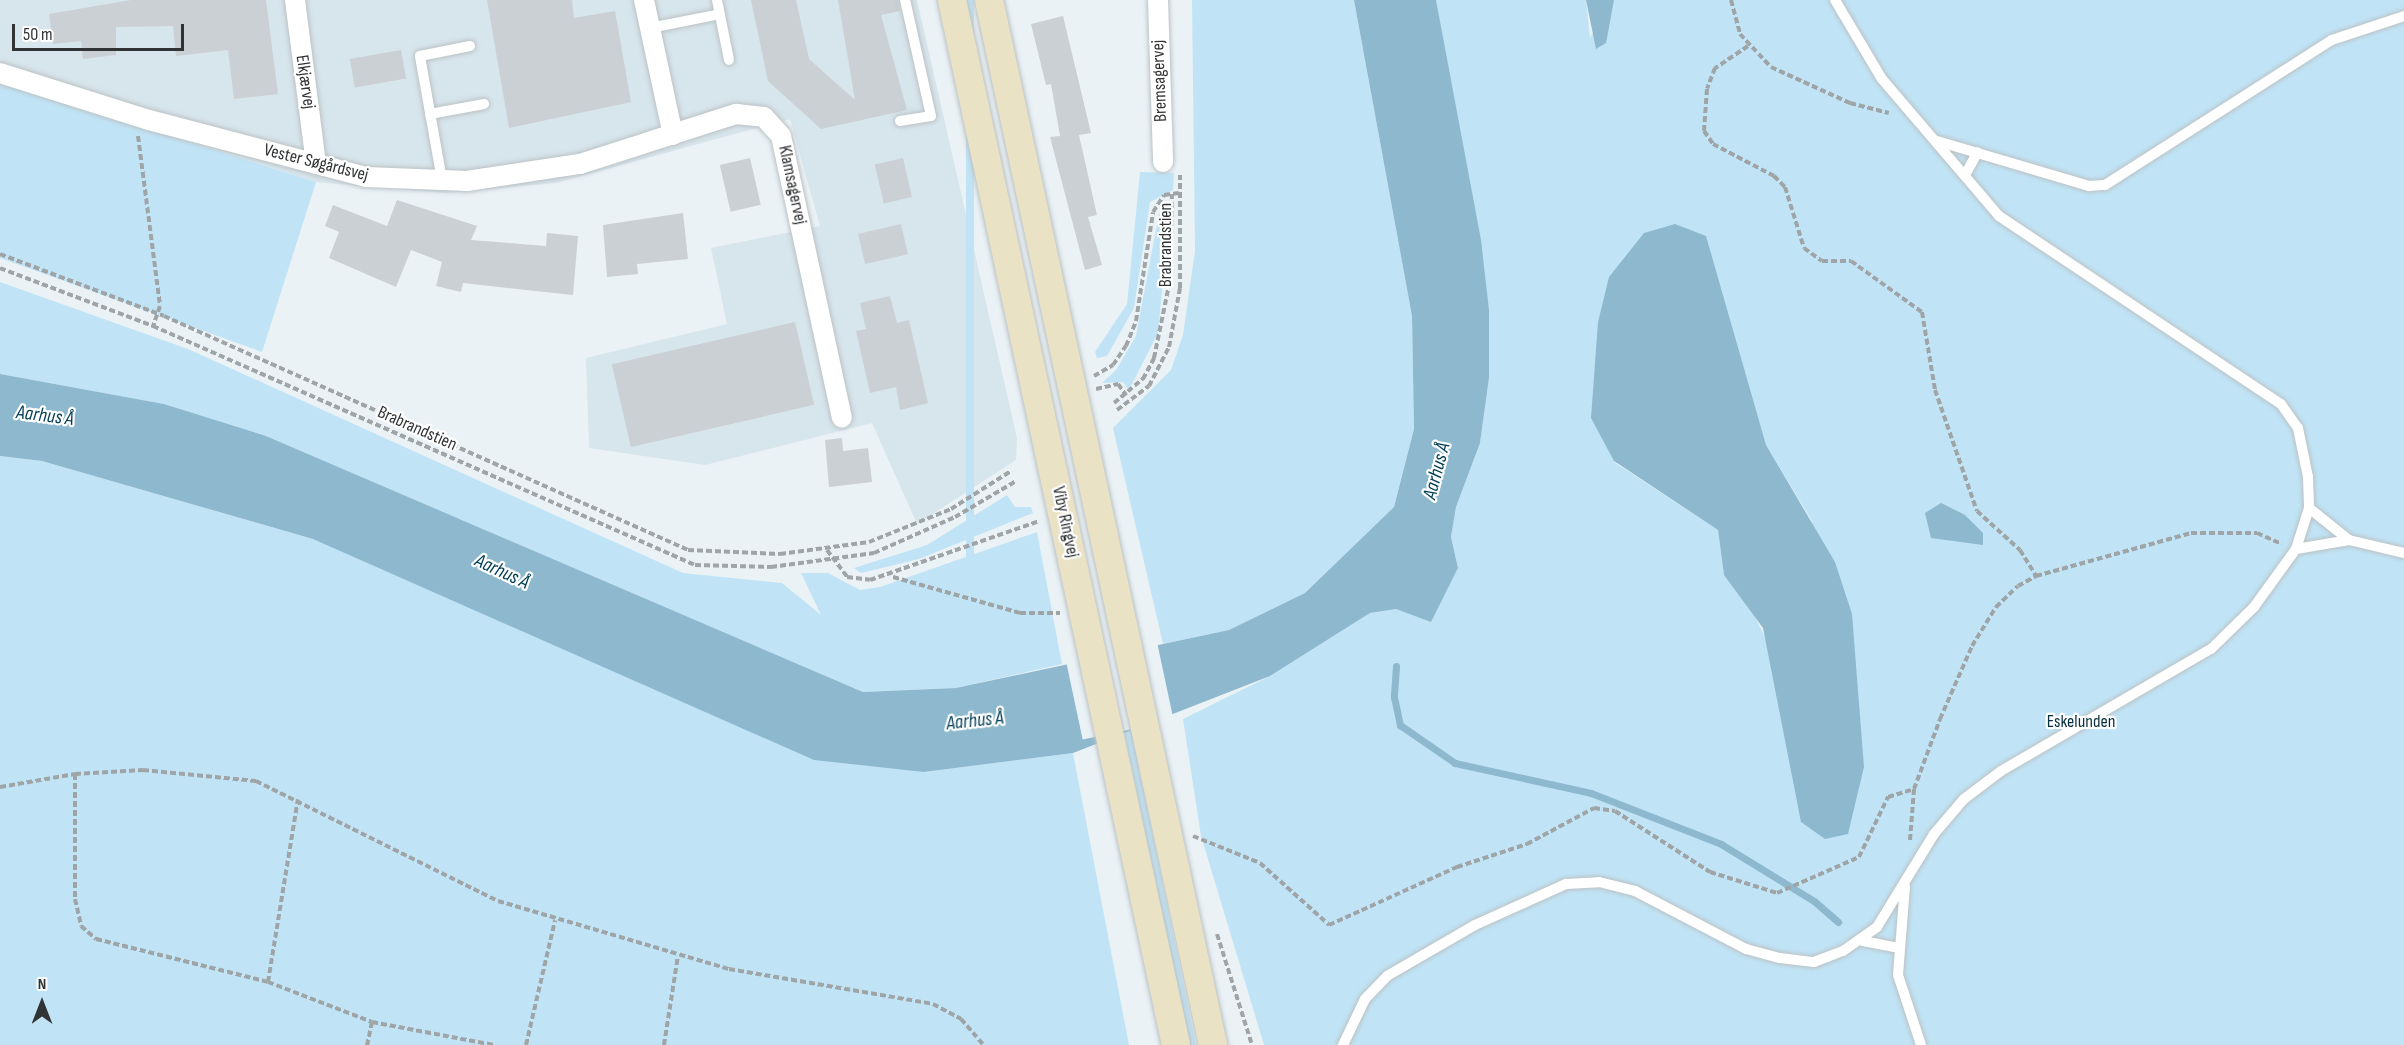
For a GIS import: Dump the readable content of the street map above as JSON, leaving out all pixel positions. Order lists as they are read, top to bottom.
{
  "streets": {
    "main road": ["Viby Ringvej"],
    "street": [
      "Bremsagervej",
      "Elkjærvej",
      "Vester Søgårdsvej",
      "Klamsagervej"
    ],
    "path": ["Brabrandstien"]
  },
  "crossings": [
    ["Elkjærvej", "Vester Søgårdsvej"],
    ["Vester Søgårdsvej", "Klamsagervej"],
    ["Brabrandstien", "Viby Ringvej"]
  ],
  "water": ["Aarhus Å"],
  "parks": ["Eskelunden"],
  "scale_bar": "50 m",
  "north": "top"
}
